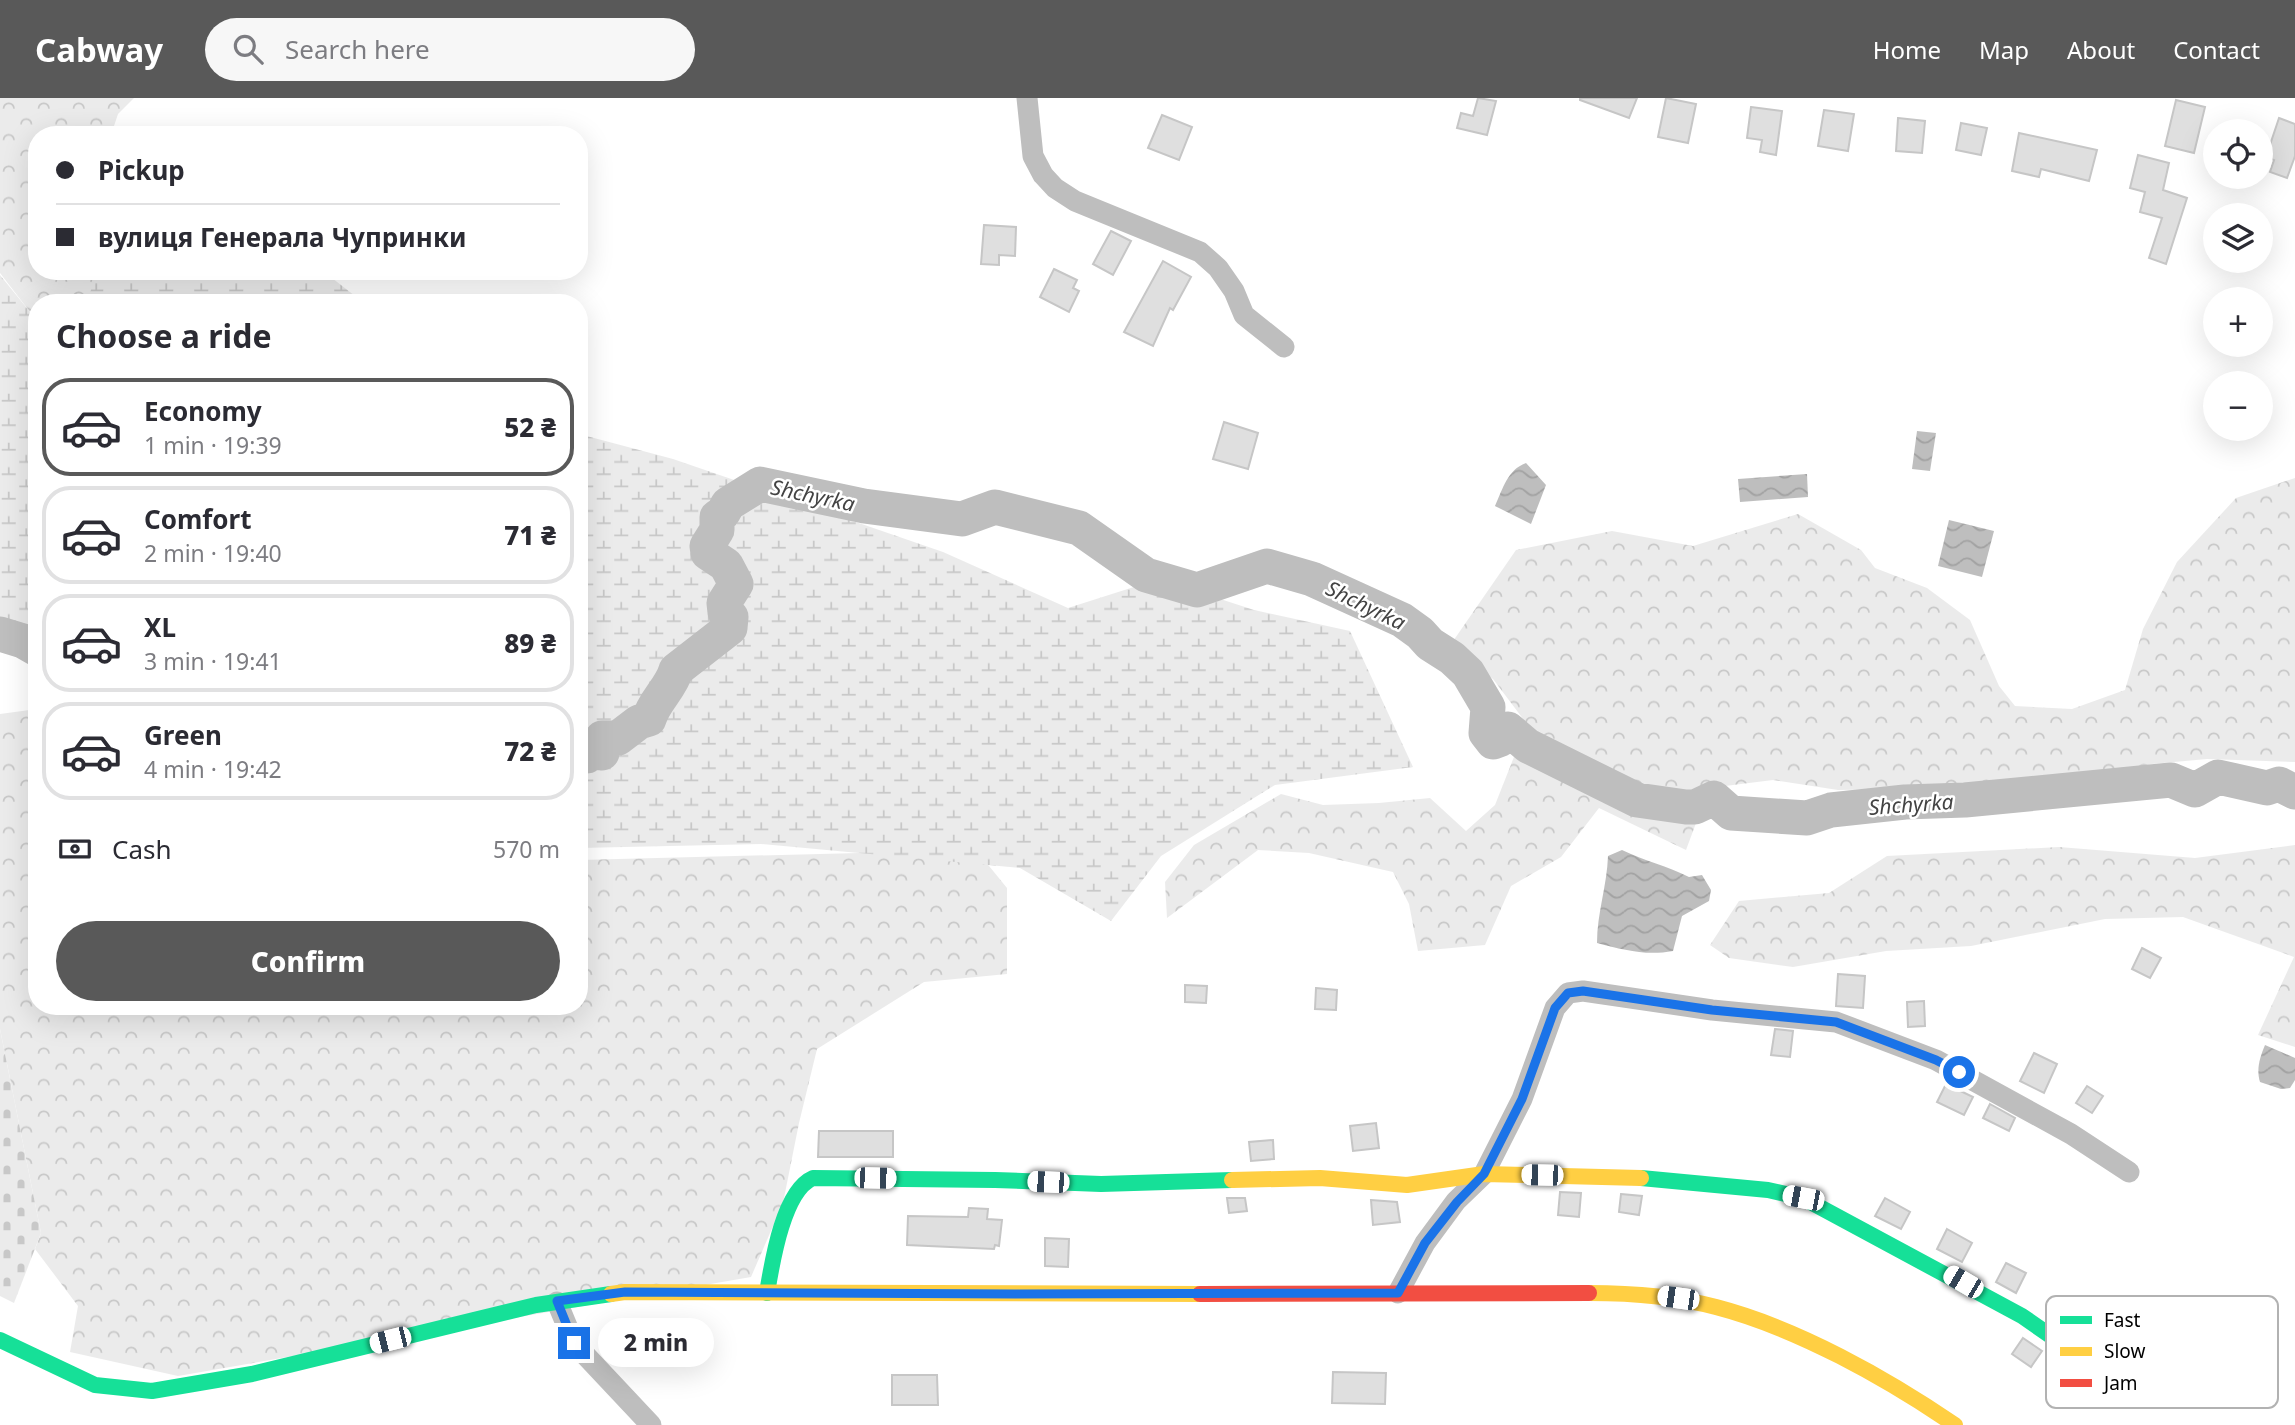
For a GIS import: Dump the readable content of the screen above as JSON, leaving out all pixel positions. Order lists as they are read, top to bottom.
{
  "water": ["Shchyrka"],
  "legend": ["Fast", "Slow", "Jam"],
  "page": {
    "header": "Cabway",
    "search": "Search here",
    "nav": [
      "Home",
      "Map",
      "About",
      "Contact"
    ],
    "map_buttons": ["+", "−"],
    "banner": ["Pickup", "вулиця Генерала Чупринки"],
    "heading": "Choose a ride",
    "list": [
      {
        "name": "Economy",
        "note": "1 min · 19:39",
        "value": "52 ₴"
      },
      {
        "name": "Comfort",
        "note": "2 min · 19:40",
        "value": "71 ₴"
      },
      {
        "name": "XL",
        "note": "3 min · 19:41",
        "value": "89 ₴"
      },
      {
        "name": "Green",
        "note": "4 min · 19:42",
        "value": "72 ₴"
      }
    ],
    "pay": ["Cash", "570 m"],
    "buttons": "Confirm",
    "bubble": "2 min"
  }
}
